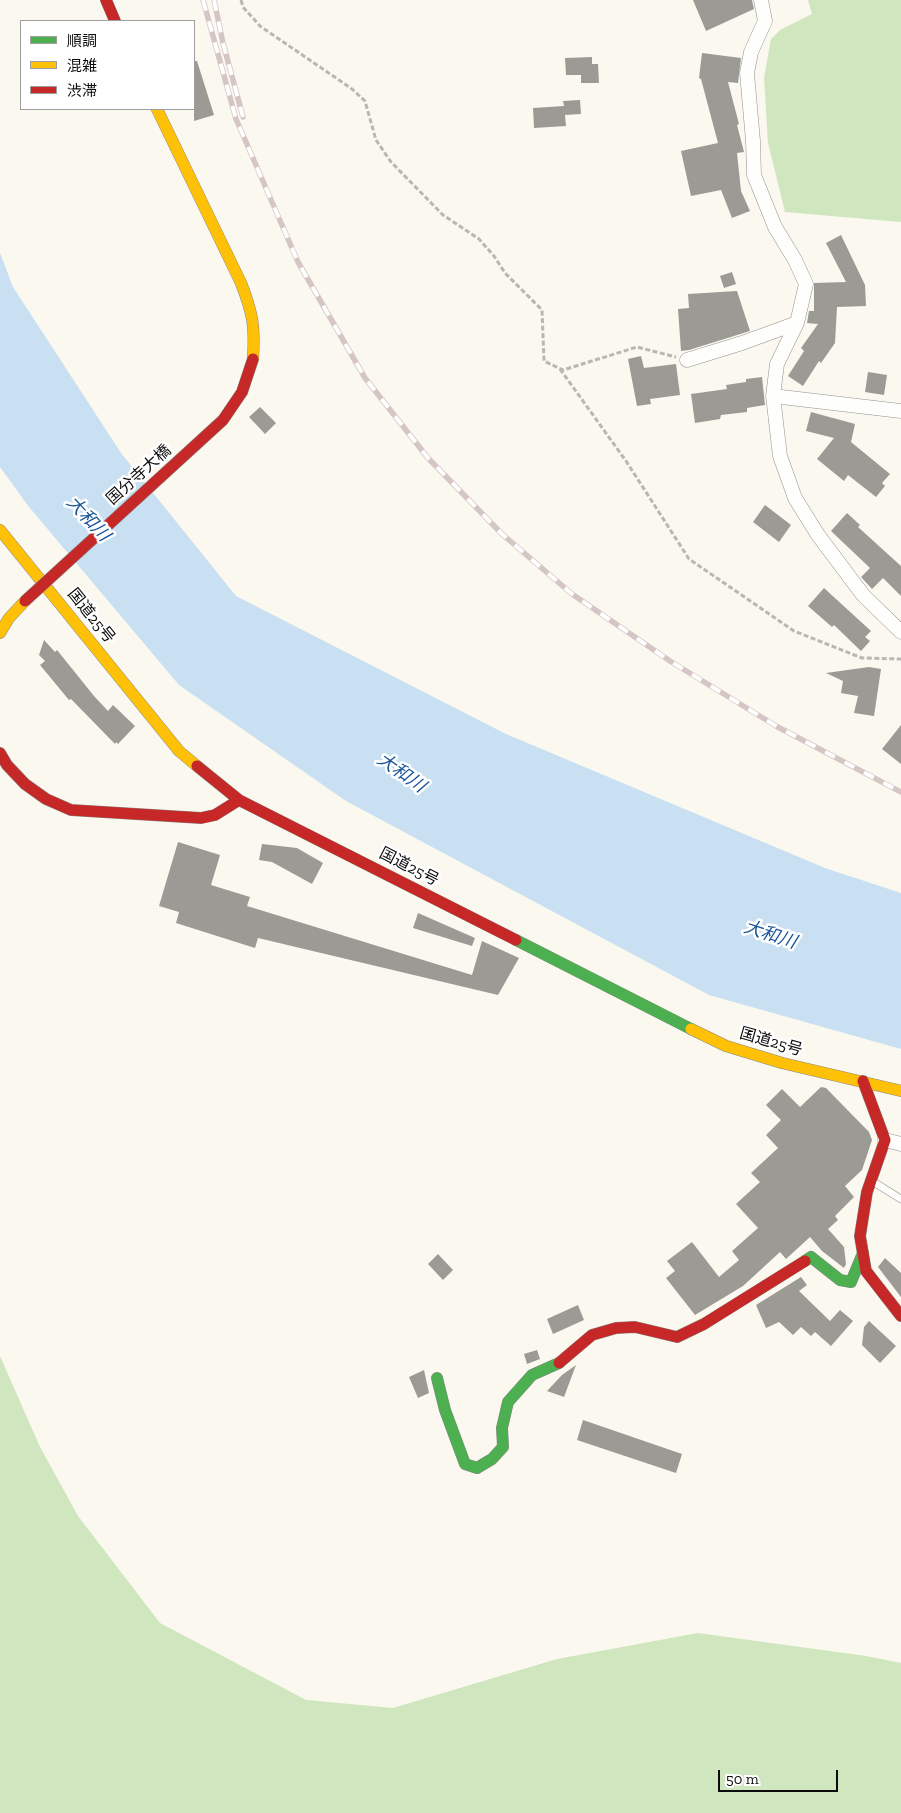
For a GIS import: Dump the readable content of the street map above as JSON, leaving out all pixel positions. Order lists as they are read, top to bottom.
{
  "streets": {
    "main road": ["国分寺大橋", "国道25号"]
  },
  "water": ["大和川"],
  "legend": ["順調", "混雑", "渋滞"],
  "scale_bar": "50 m"
}
